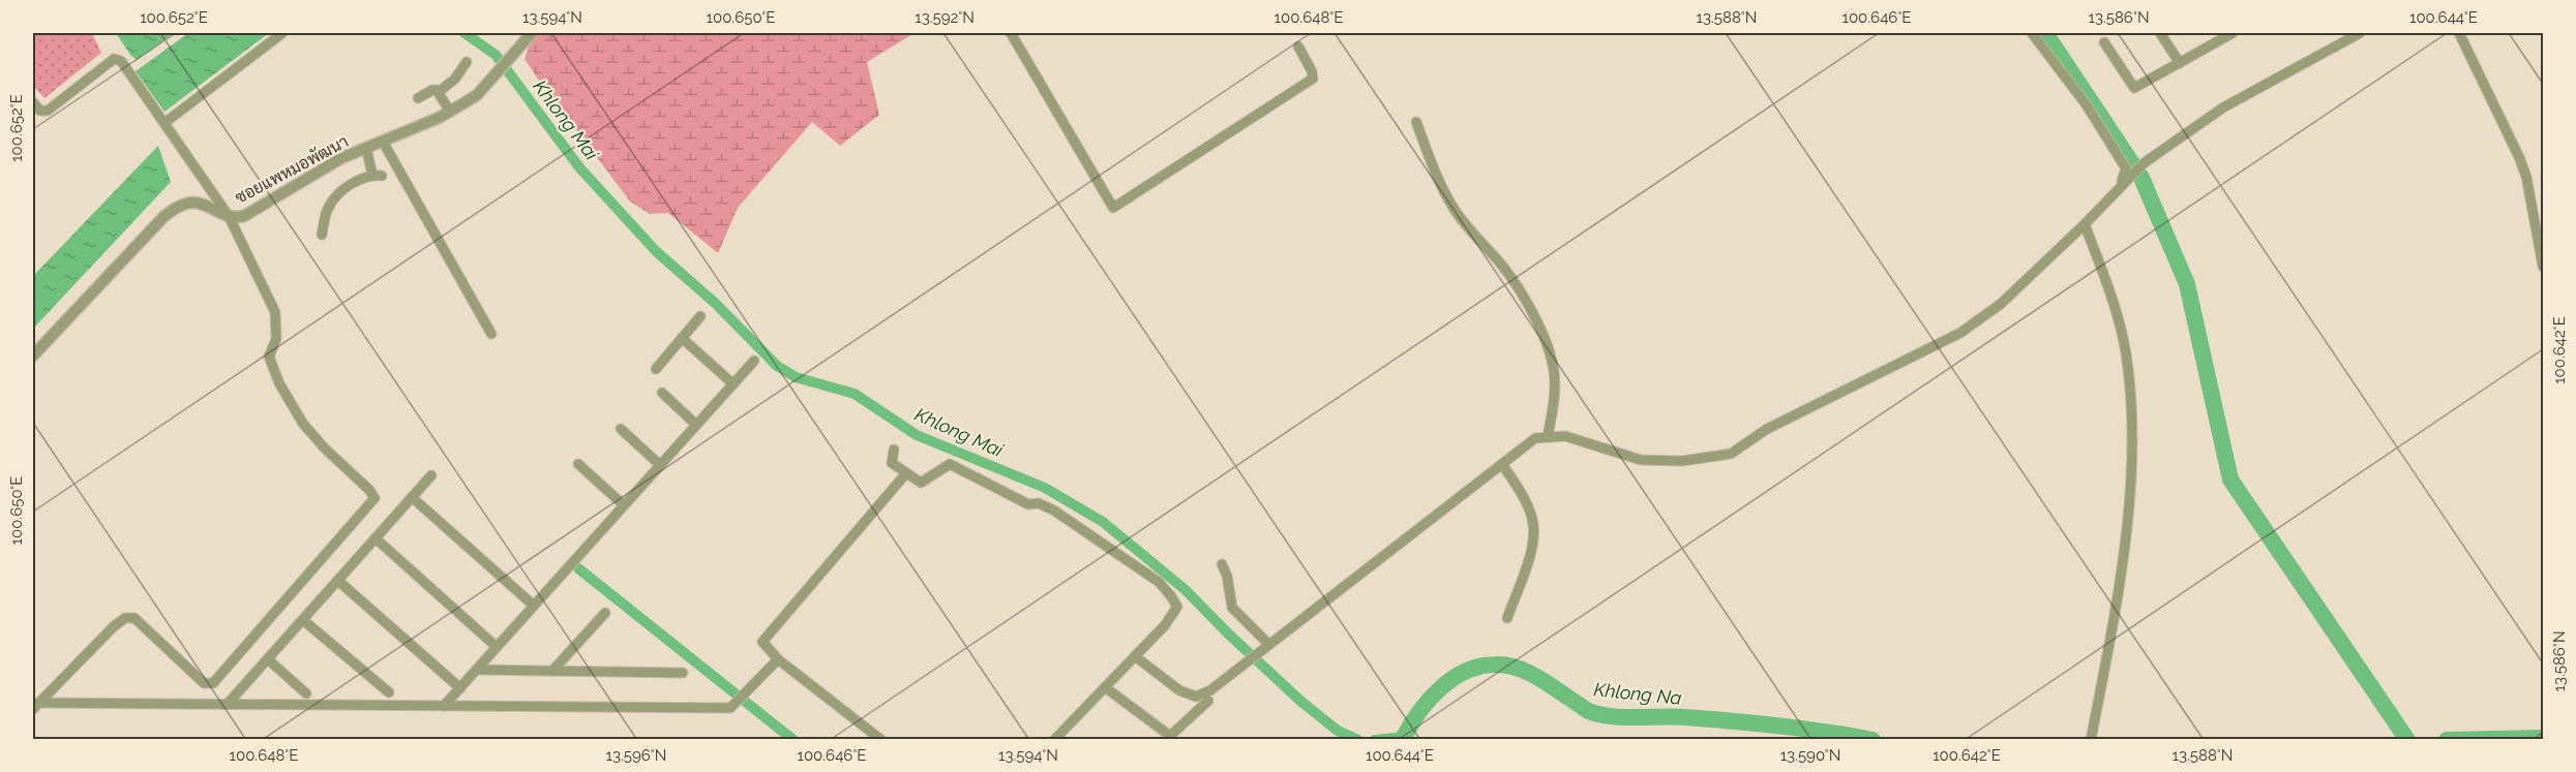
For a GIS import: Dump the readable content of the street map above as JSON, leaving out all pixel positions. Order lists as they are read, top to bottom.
{
  "streets": {
    "street": ["ซอยแพหมอพัฒนา"]
  },
  "water": ["Khlong Mai", "Khlong Na"],
  "coordinates": [
    "100.652°E",
    "13.594°N",
    "100.650°E",
    "13.592°N",
    "100.648°E",
    "13.588°N",
    "100.646°E",
    "13.586°N",
    "100.644°E",
    "100.642°E",
    "13.596°N",
    "13.590°N"
  ]
}
